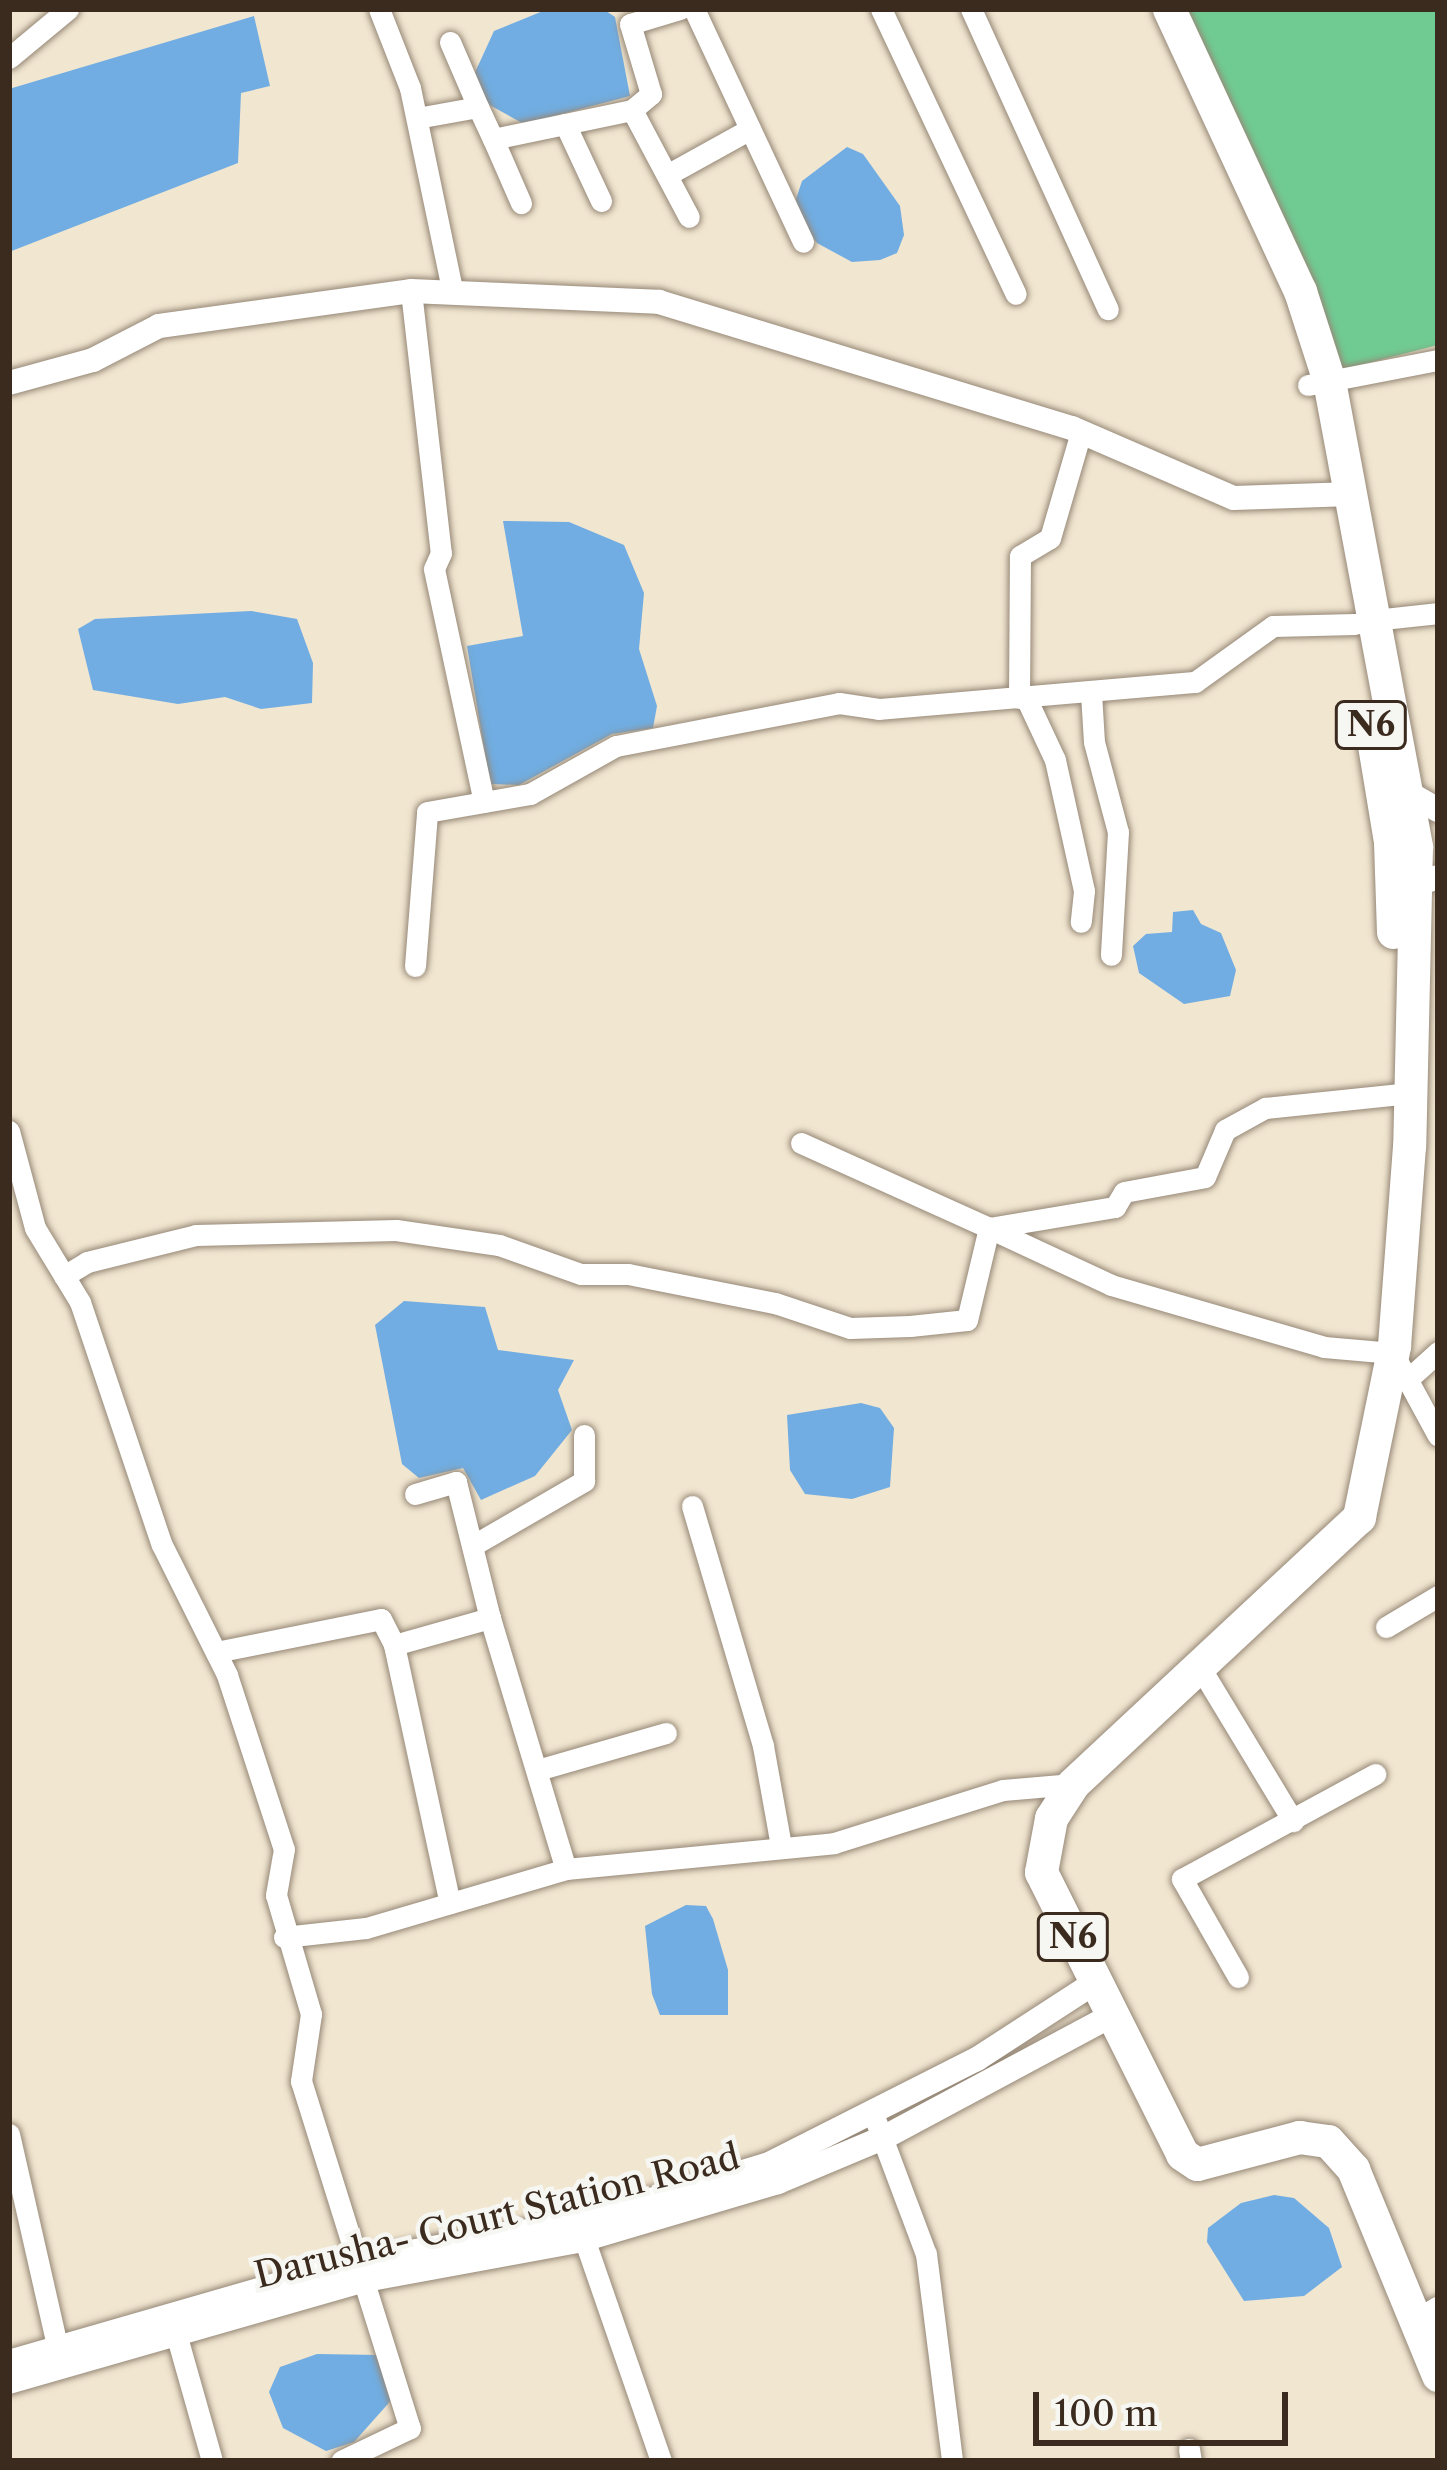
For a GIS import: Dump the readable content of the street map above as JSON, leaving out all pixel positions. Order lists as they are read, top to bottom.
{
  "streets": {
    "highway": ["N6"],
    "street": ["Darusha- Court Station Road"]
  },
  "crossings": [
    ["N6", "Darusha- Court Station Road"]
  ],
  "scale_bar": "100 m"
}
